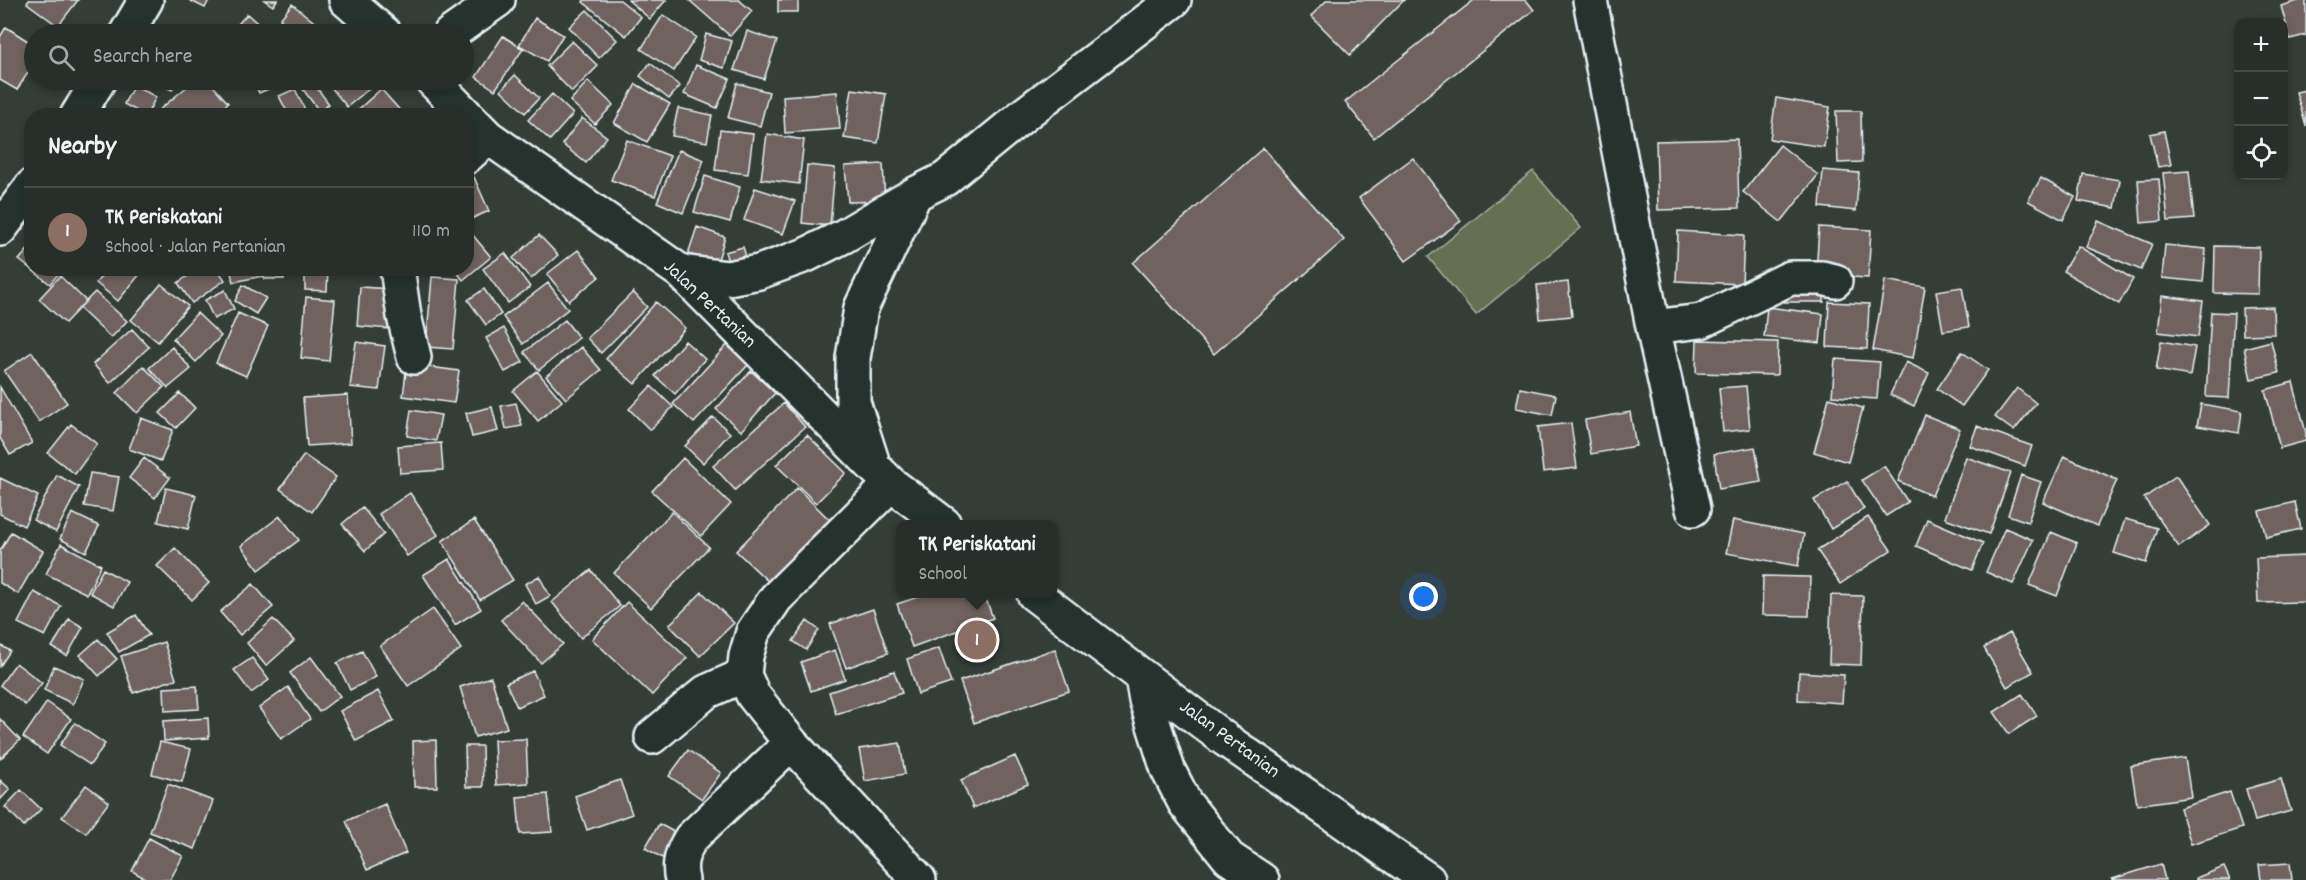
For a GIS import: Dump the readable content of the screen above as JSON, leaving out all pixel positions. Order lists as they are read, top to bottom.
{
  "streets": {
    "main road": ["Jalan Pertanian"]
  },
  "page": {
    "map_buttons": ["+", "−"],
    "search": "Search here",
    "heading": "Nearby",
    "list": [
      {
        "mark": "1",
        "name": "TK Periskatani",
        "note": "School · Jalan Pertanian",
        "value": "110 m"
      }
    ],
    "popup": ["TK Periskatani", "School"],
    "pins": "1"
  }
}
